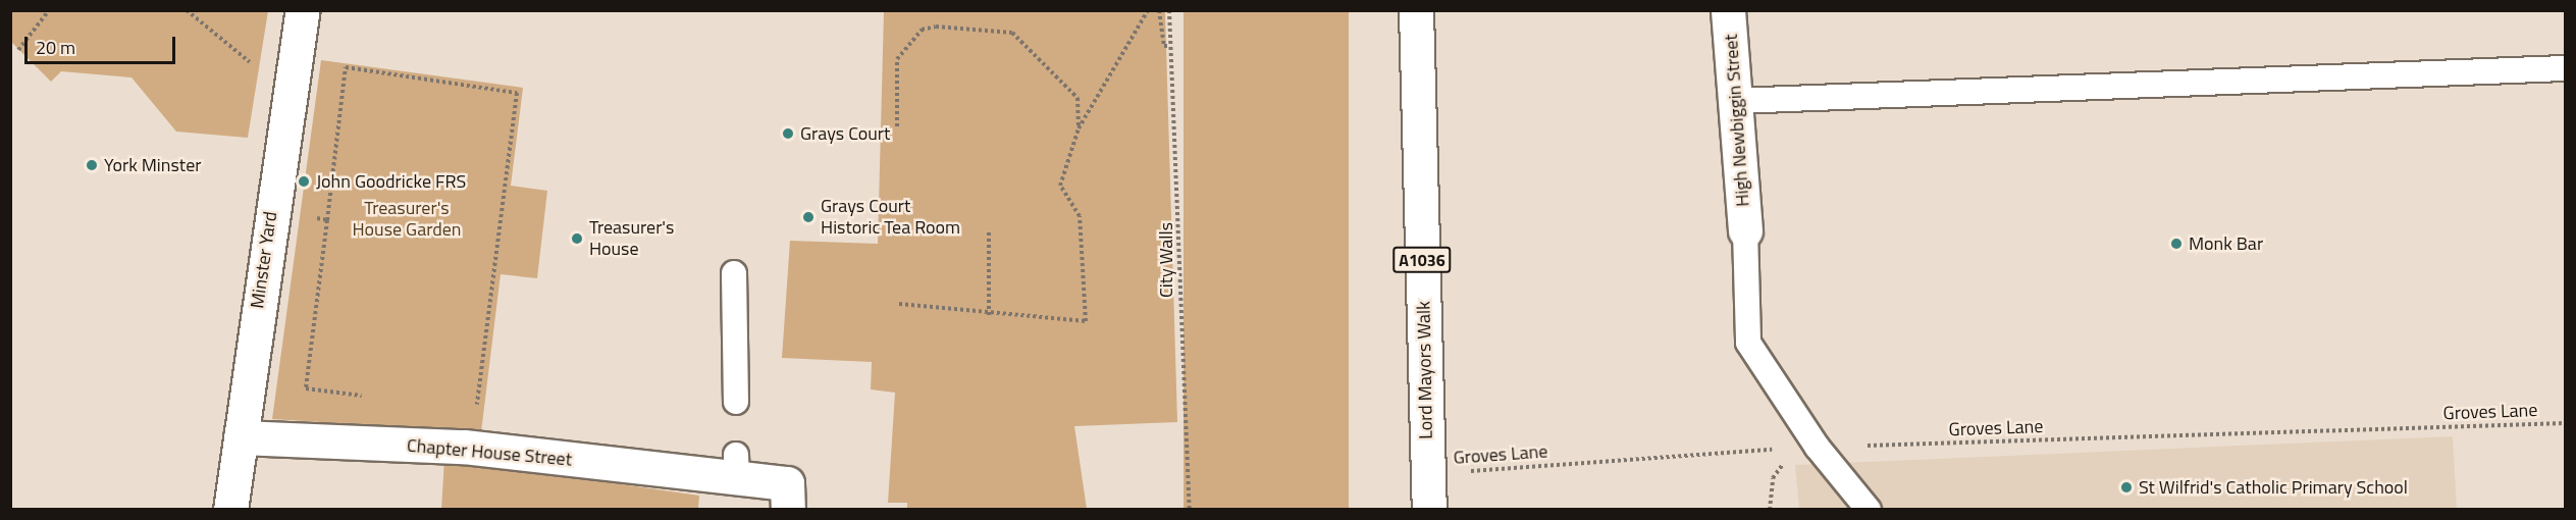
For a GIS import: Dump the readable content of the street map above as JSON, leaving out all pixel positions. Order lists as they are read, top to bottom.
{
  "streets": {
    "street": [
      "High Newbiggin Street",
      "Minster Yard",
      "A1036",
      "Lord Mayors Walk",
      "Chapter House Street"
    ],
    "path": ["City Walls", "Groves Lane"]
  },
  "crossings": [
    ["Minster Yard", "Chapter House Street"],
    ["Lord Mayors Walk", "Groves Lane"]
  ],
  "parks": ["Treasurer's House Garden"],
  "places": [
    "Grays Court",
    "York Minster",
    "John Goodricke FRS",
    "Grays Court Historic Tea Room",
    "Treasurer's House",
    "Monk Bar",
    "St Wilfrid's Catholic Primary School"
  ],
  "scale_bar": "20 m"
}
